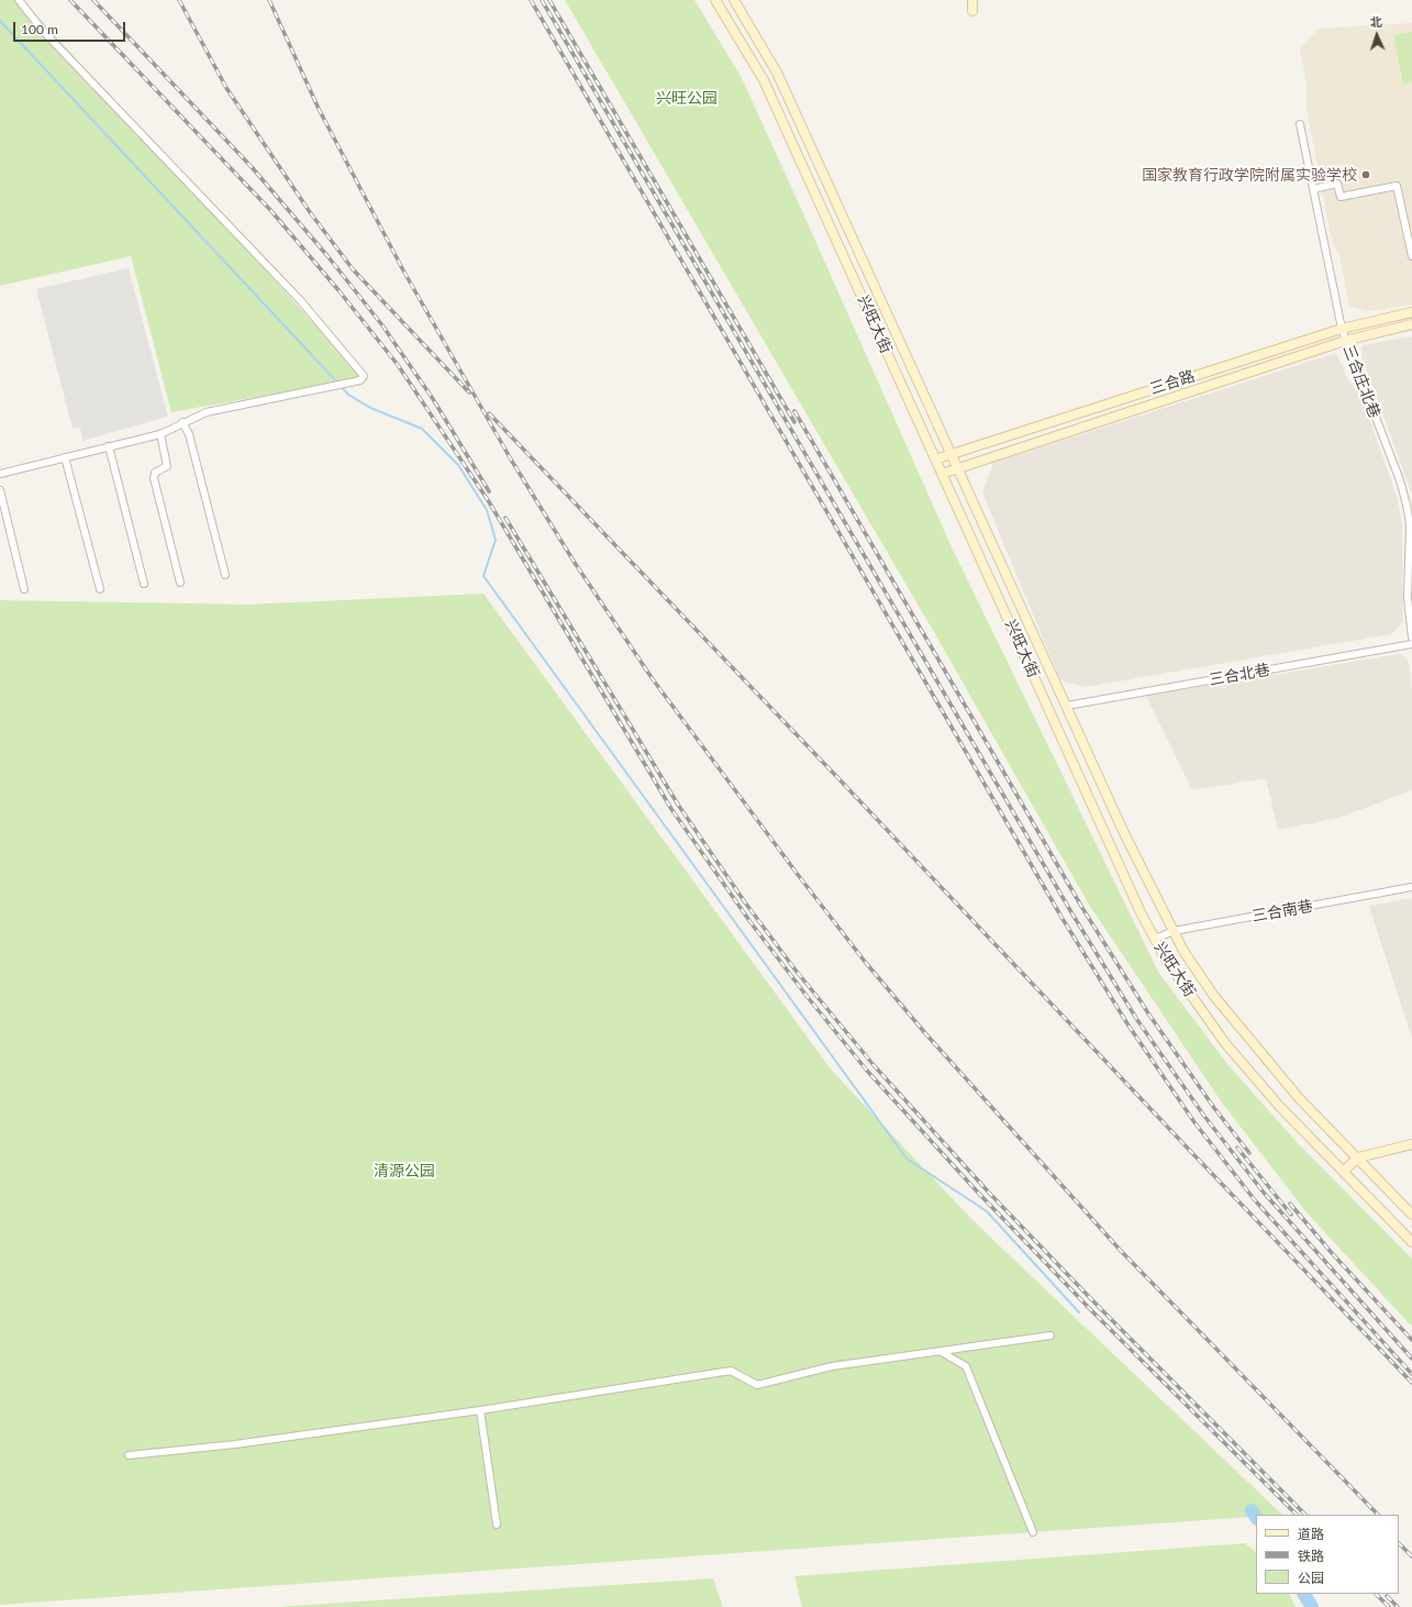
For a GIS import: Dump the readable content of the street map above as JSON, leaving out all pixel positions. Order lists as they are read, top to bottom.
{
  "streets": {
    "main road": ["兴旺大街", "三合路"],
    "street": ["三合庄北巷", "三合北巷", "三合南巷"]
  },
  "crossings": [
    ["兴旺大街", "三合路"],
    ["兴旺大街", "三合北巷"],
    ["兴旺大街", "三合南巷"],
    ["三合庄北巷", "三合路"]
  ],
  "parks": ["兴旺公园", "清源公园"],
  "places": ["国家教育行政学院附属实验学校"],
  "legend": ["道路", "铁路", "公园"],
  "scale_bar": "100 m",
  "north": "top"
}
